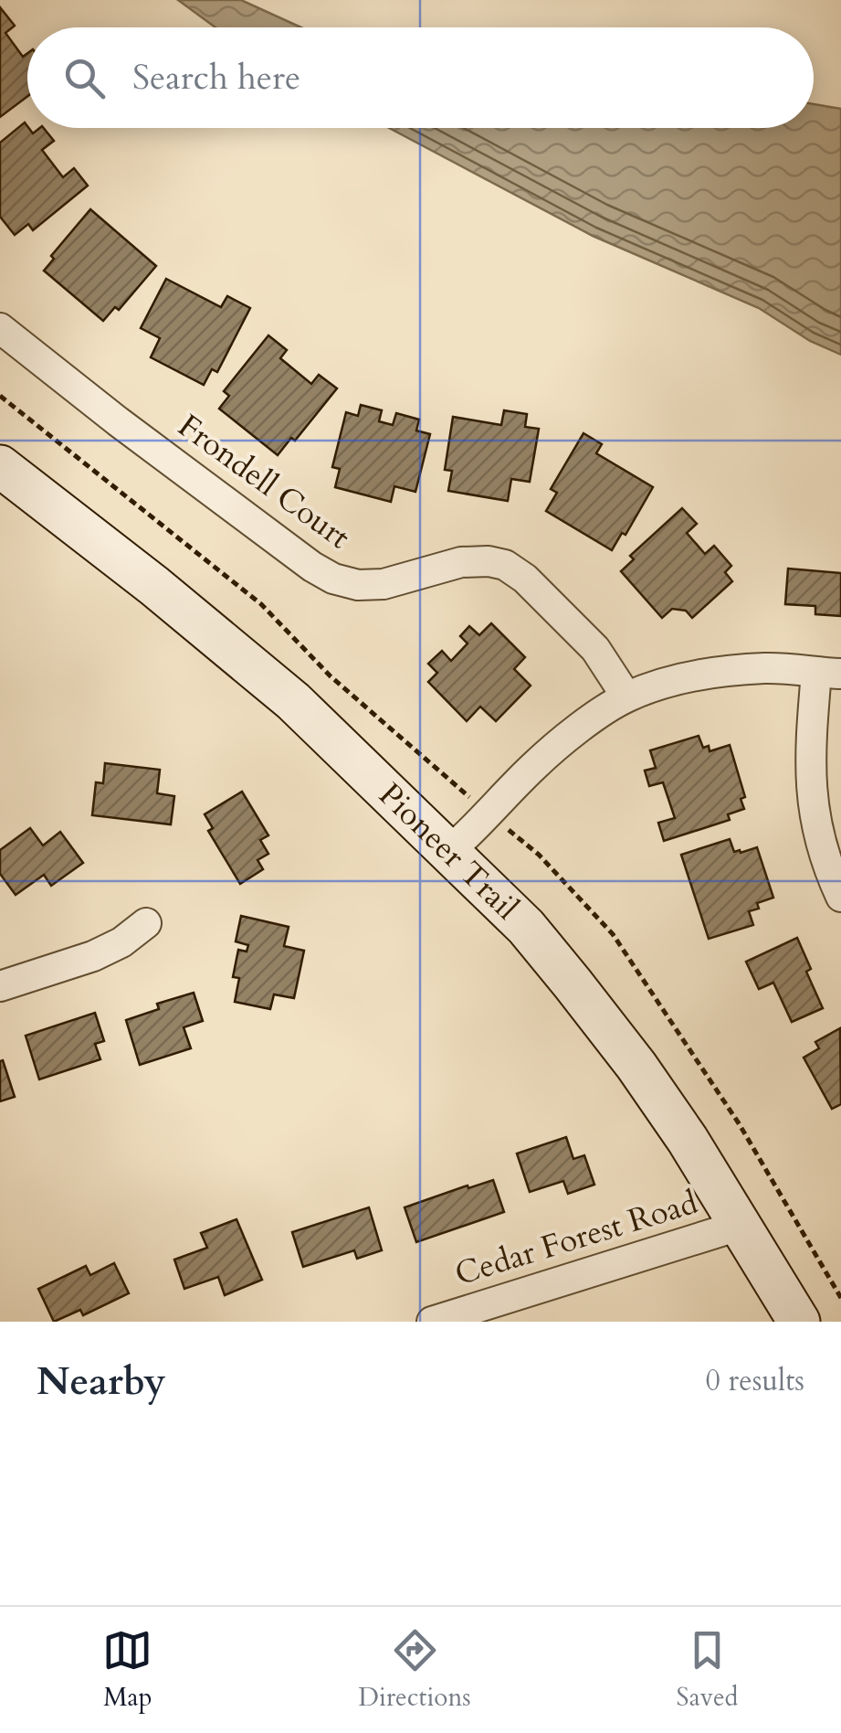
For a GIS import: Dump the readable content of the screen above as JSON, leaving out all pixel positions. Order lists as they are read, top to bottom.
{
  "streets": {
    "main road": ["Pioneer Trail"],
    "street": ["Frondell Court", "Cedar Forest Road"]
  },
  "crossings": [
    ["Pioneer Trail", "Cedar Forest Road"]
  ],
  "page": {
    "search": "Search here",
    "heading": ["Nearby", "0 results"],
    "nav": ["Map", "Directions", "Saved"]
  }
}
